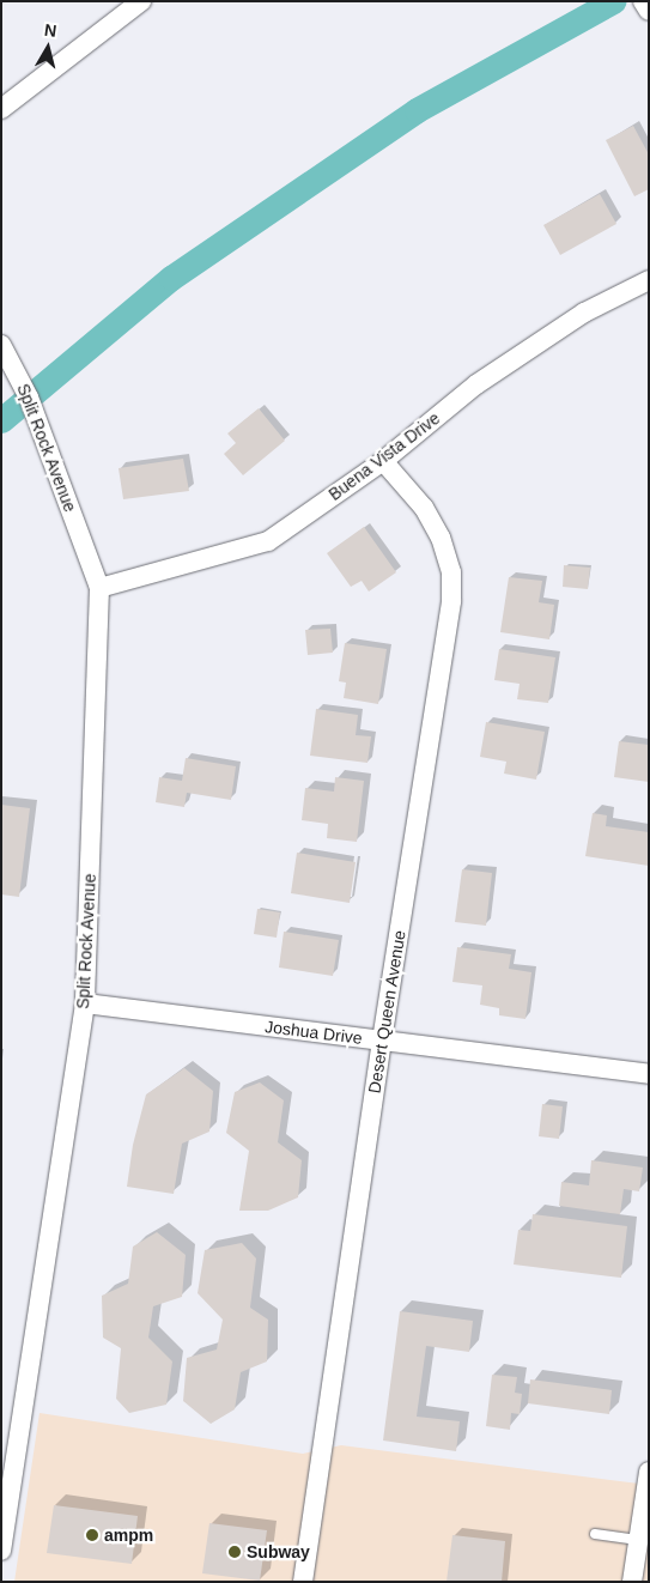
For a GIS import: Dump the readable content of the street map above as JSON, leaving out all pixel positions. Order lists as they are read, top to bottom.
{
  "streets": {
    "street": [
      "Split Rock Avenue",
      "Buena Vista Drive",
      "Desert Queen Avenue",
      "Joshua Drive"
    ]
  },
  "crossings": [
    ["Split Rock Avenue", "Buena Vista Drive"],
    ["Split Rock Avenue", "Joshua Drive"],
    ["Buena Vista Drive", "Desert Queen Avenue"],
    ["Desert Queen Avenue", "Joshua Drive"]
  ],
  "places": ["ampm", "Subway"],
  "north": "top"
}
